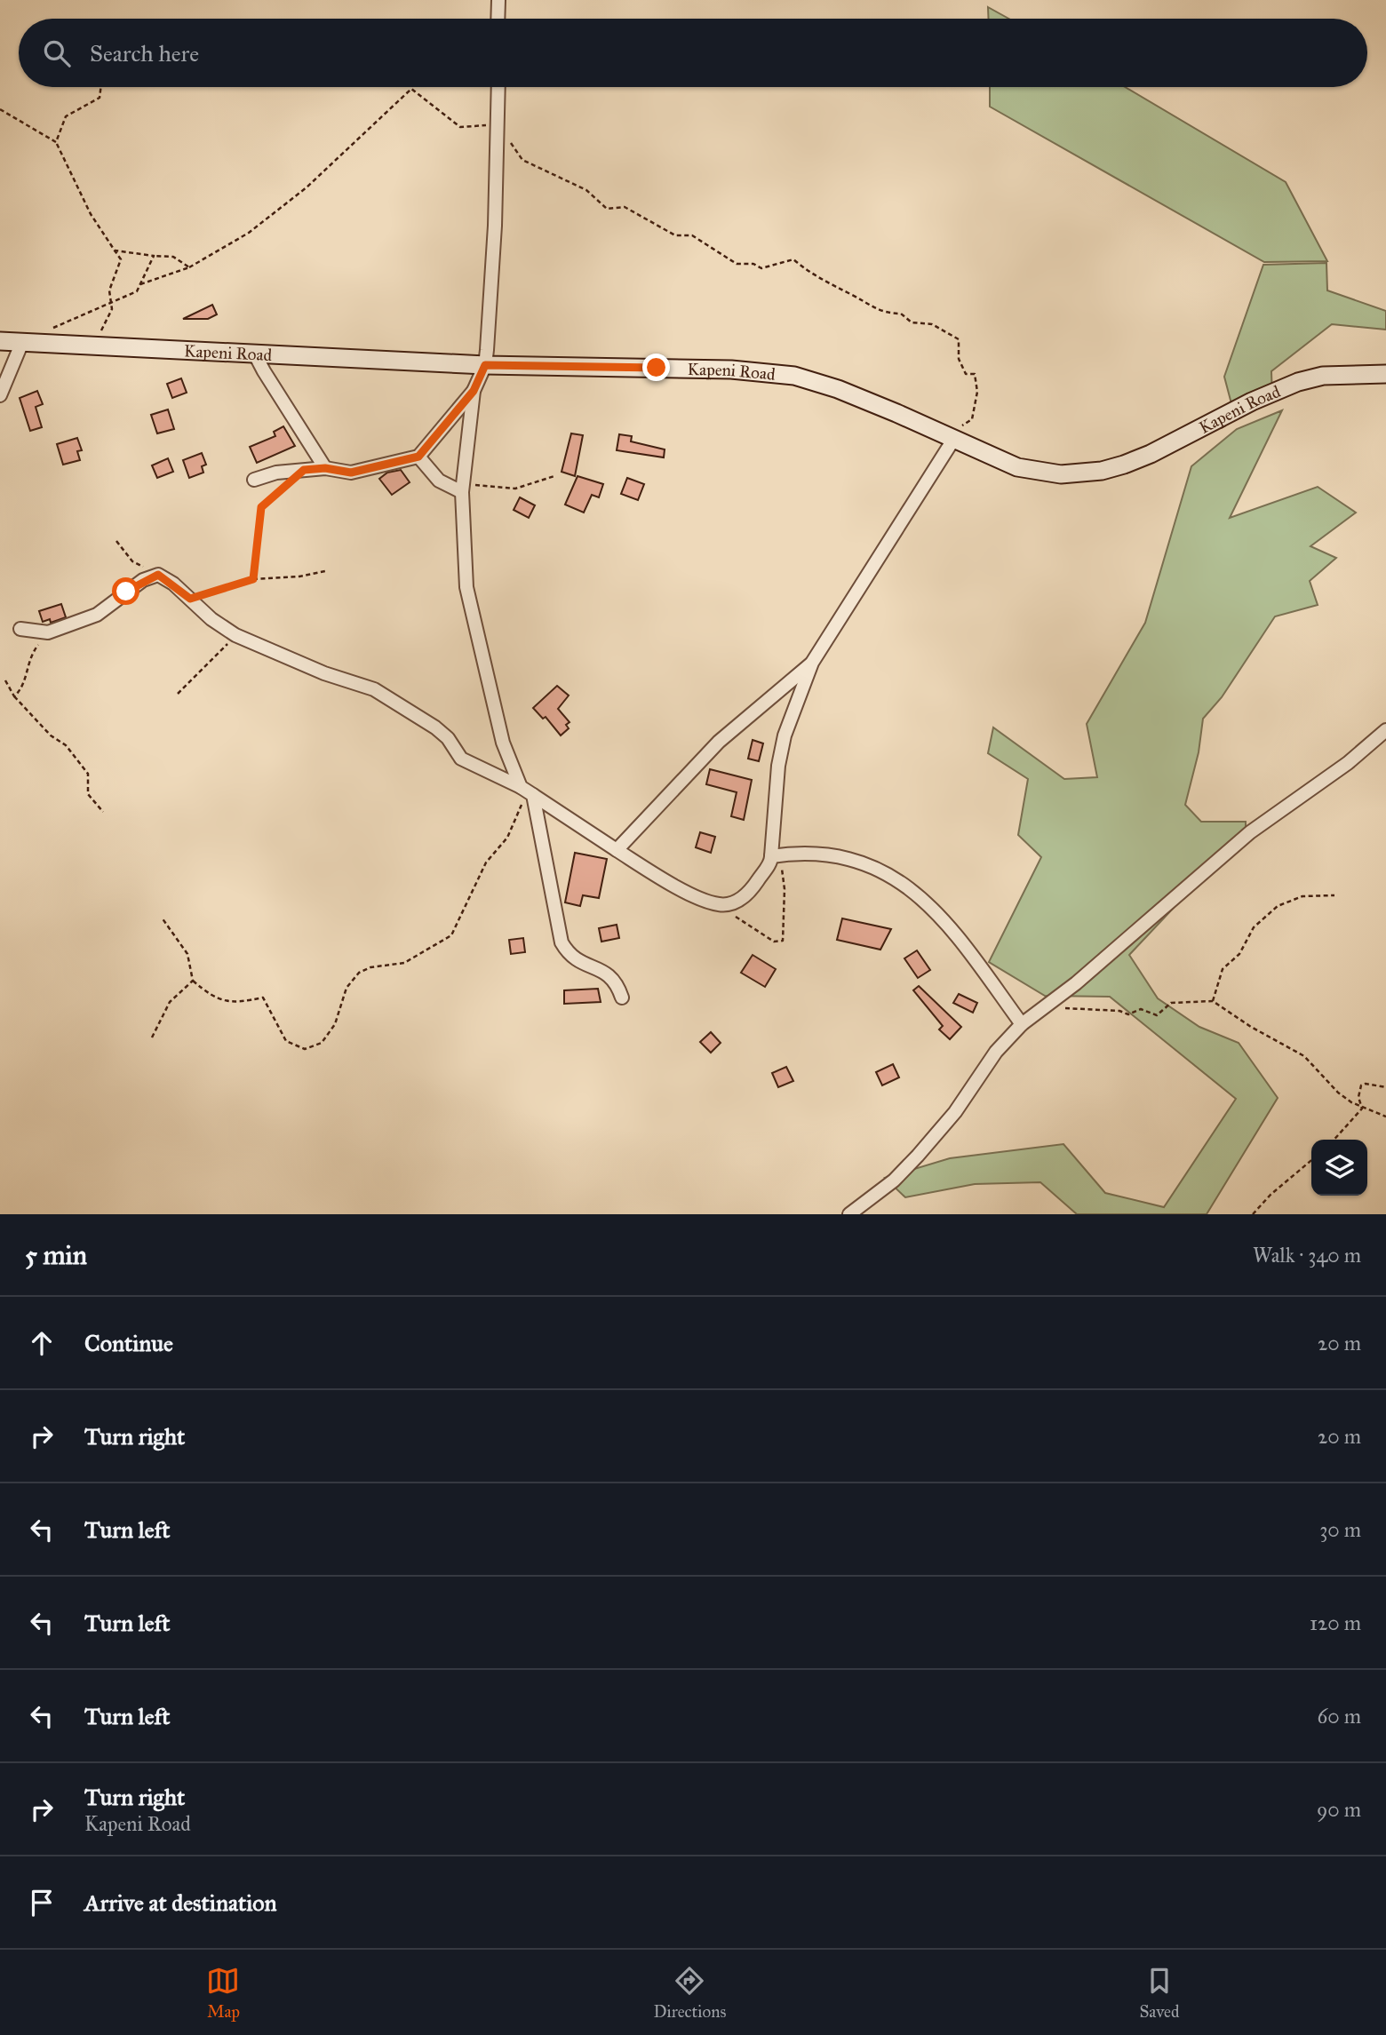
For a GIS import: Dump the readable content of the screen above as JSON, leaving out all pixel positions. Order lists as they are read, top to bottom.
{
  "streets": {
    "main road": ["Kapeni Road"]
  },
  "page": {
    "search": "Search here",
    "heading": ["5 min", "Walk · 340 m"],
    "list": [
      ["Continue", "20 m"],
      ["Turn right", "20 m"],
      ["Turn left", "30 m"],
      ["Turn left", "120 m"],
      ["Turn left", "60 m"],
      ["Turn right", "Kapeni Road", "90 m"],
      "Arrive at destination"
    ],
    "nav": ["Map", "Directions", "Saved"]
  }
}
